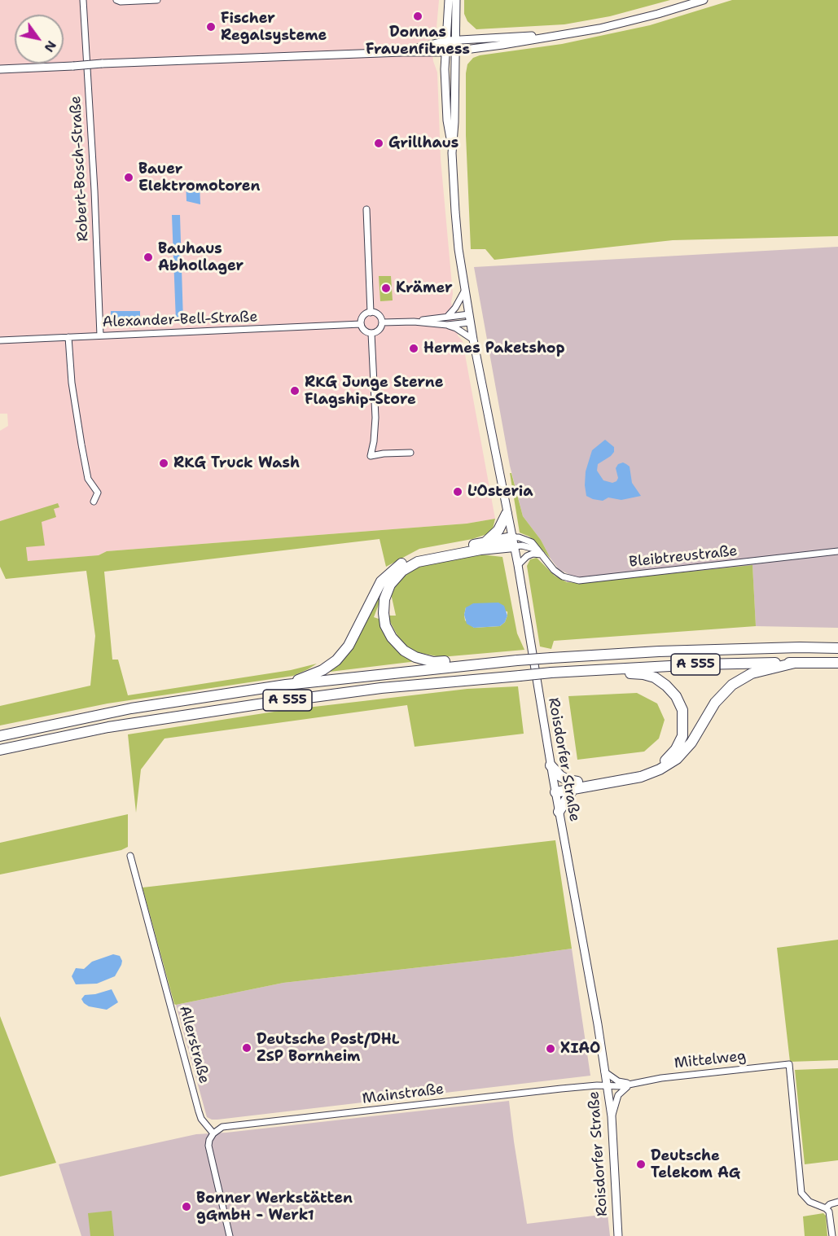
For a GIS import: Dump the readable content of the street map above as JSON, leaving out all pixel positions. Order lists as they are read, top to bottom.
{
  "streets": {
    "highway": ["A 555"],
    "main road": ["Roisdorfer Straße"],
    "street": [
      "Robert-Bosch-Straße",
      "Alexander-Bell-Straße",
      "Bleibtreustraße",
      "Allerstraße",
      "Mittelweg",
      "Mainstraße"
    ]
  },
  "crossings": [
    ["Robert-Bosch-Straße", "Alexander-Bell-Straße"],
    ["Bleibtreustraße", "Roisdorfer Straße"],
    ["Roisdorfer Straße", "Mittelweg"],
    ["Allerstraße", "Mainstraße"],
    ["Mittelweg", "Mainstraße"]
  ],
  "places": [
    "Donnas Frauenfitness",
    "Fischer Regalsysteme",
    "Grillhaus",
    "Bauer Elektromotoren",
    "Bauhaus Abhollager",
    "Krämer",
    "Hermes Paketshop",
    "RKG Junge Sterne Flagship-Store",
    "RKG Truck Wash",
    "L'Osteria",
    "Deutsche Post/DHL ZSP Bornheim",
    "XIAO",
    "Deutsche Telekom AG",
    "Bonner Werkstätten gGmbH - Werk1"
  ],
  "north": "bottom right"
}
